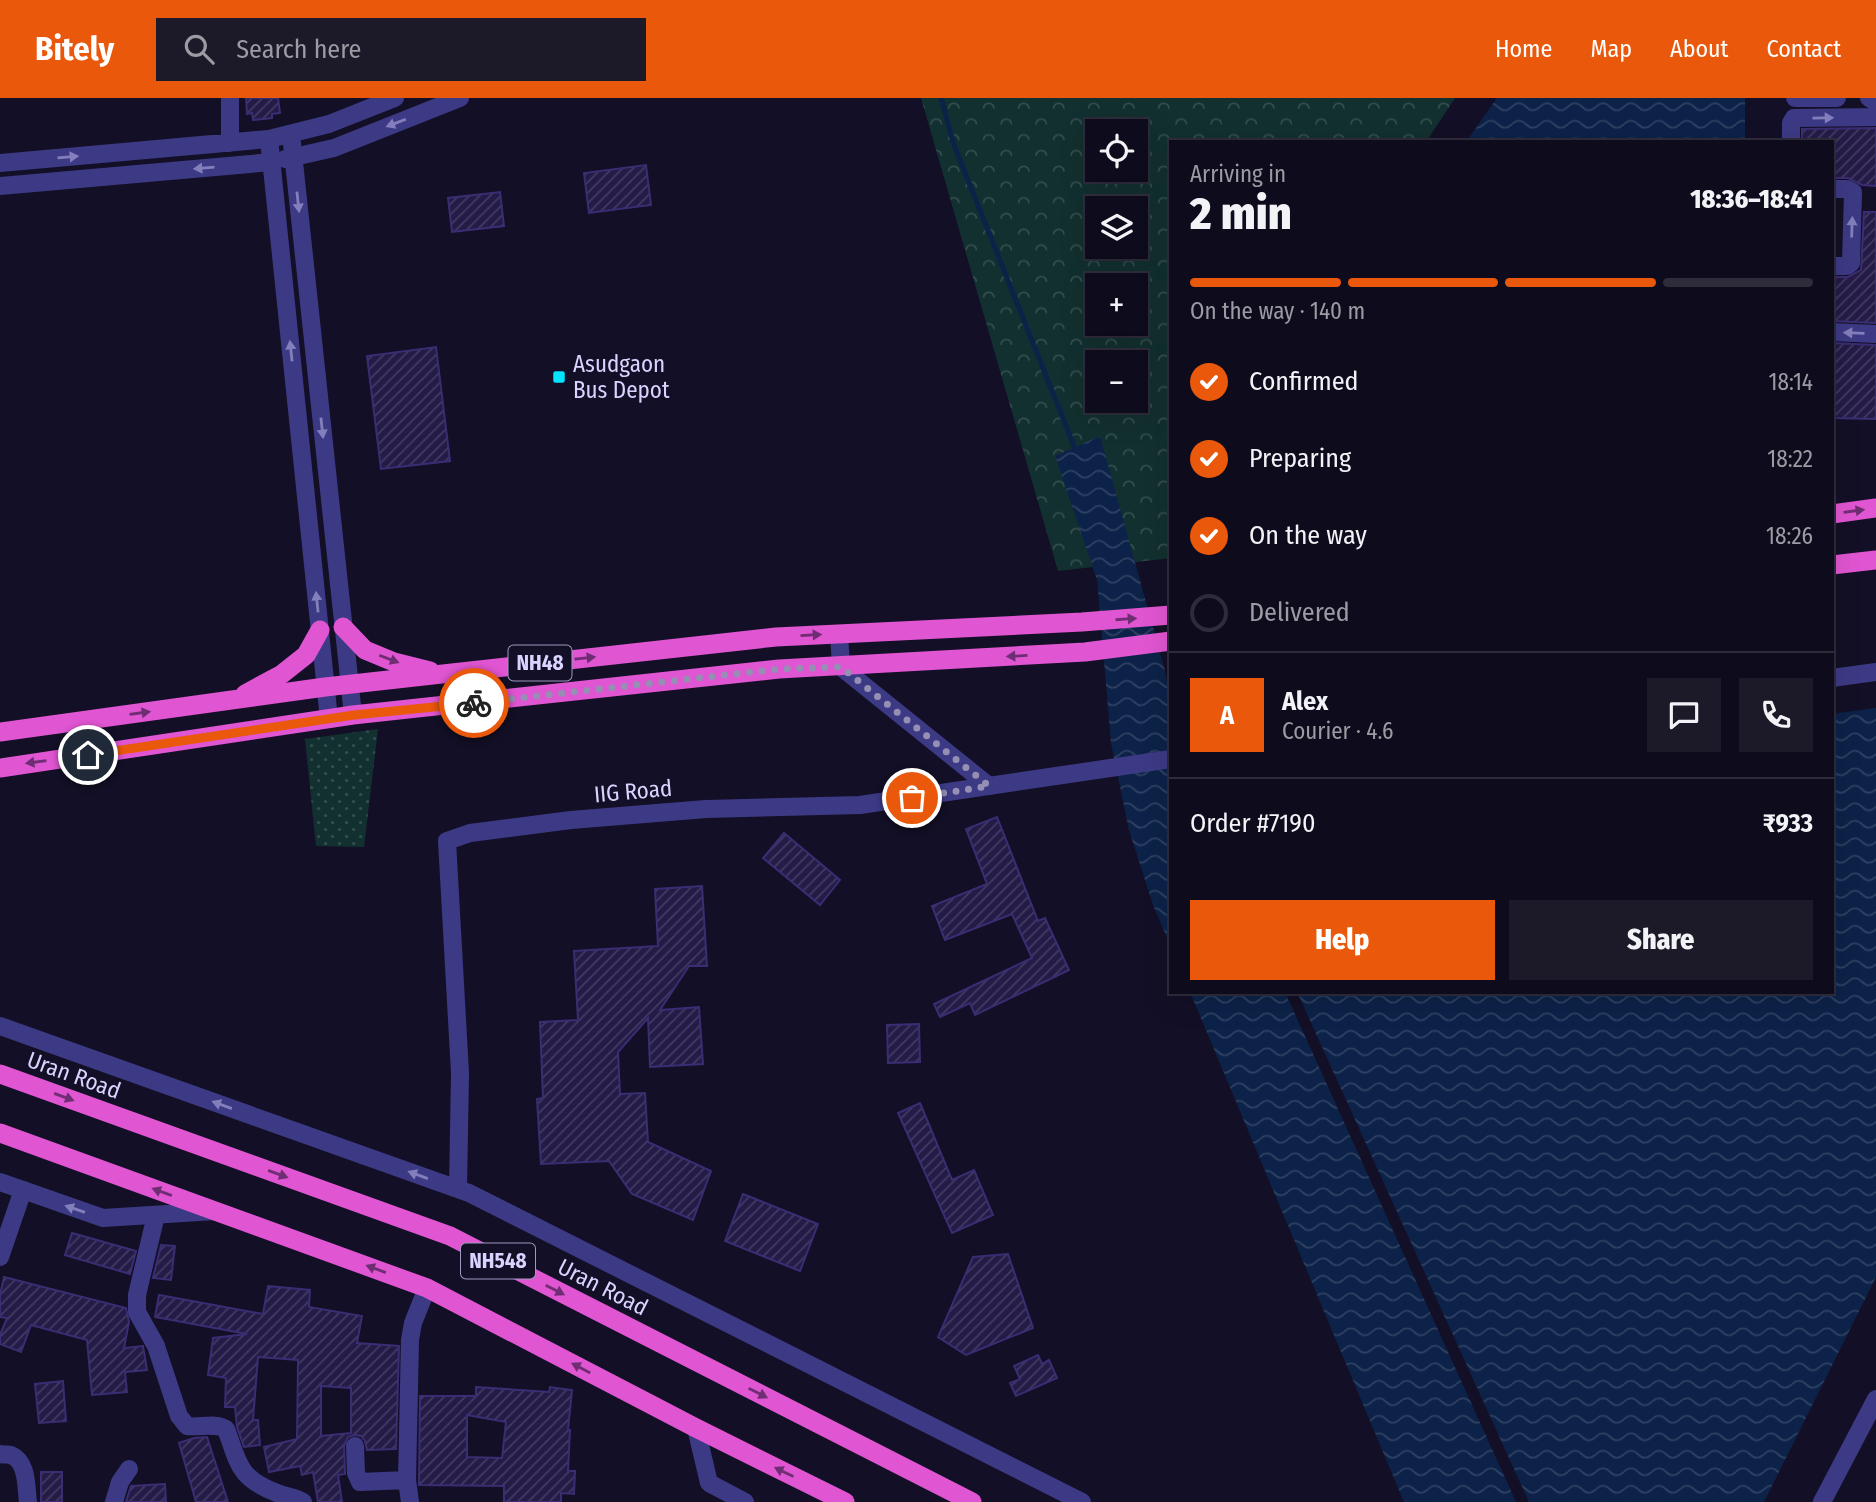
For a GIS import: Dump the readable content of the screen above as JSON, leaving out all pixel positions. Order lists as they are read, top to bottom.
{
  "streets": {
    "highway": ["NH48", "Uran Road", "NH548"],
    "street": ["IIG Road"]
  },
  "places": {
    "transit": ["Asudgaon Bus Depot"]
  },
  "page": {
    "header": "Bitely",
    "search": "Search here",
    "nav": [
      "Home",
      "Map",
      "About",
      "Contact"
    ],
    "map_buttons": ["+", "−"],
    "heading": ["2 min", "Arriving in", "18:36–18:41"],
    "panel": [
      "Alex",
      "Courier · 4.6",
      "Order #7190",
      "₹933"
    ],
    "bar": "On the way · 140 m",
    "list": [
      ["Confirmed", "18:14"],
      ["Preparing", "18:22"],
      ["On the way", "18:26"],
      "Delivered"
    ],
    "round": "A",
    "buttons": ["Help", "Share"]
  }
}
